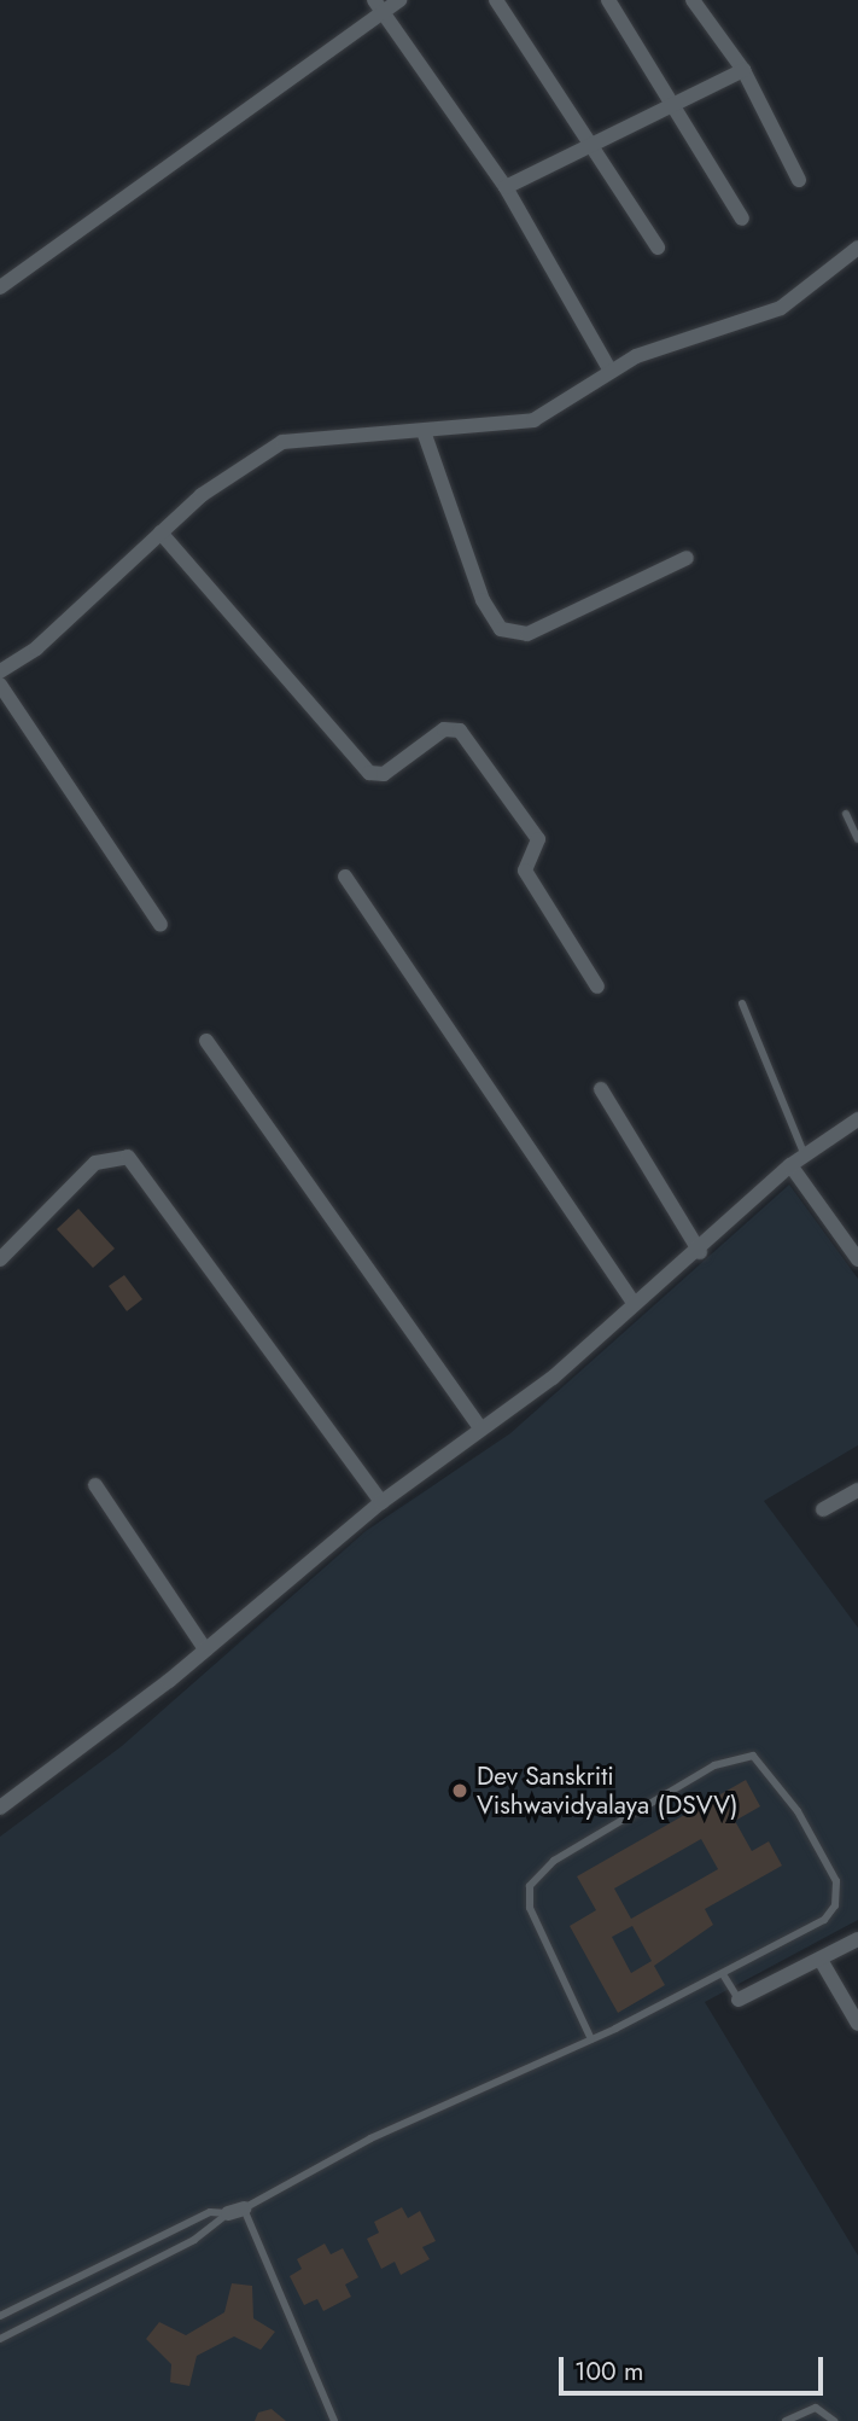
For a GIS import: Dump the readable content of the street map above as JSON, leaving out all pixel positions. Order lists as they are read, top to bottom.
{
  "places": ["Dev Sanskriti Vishwavidyalaya (DSVV)"],
  "scale_bar": "100 m"
}
